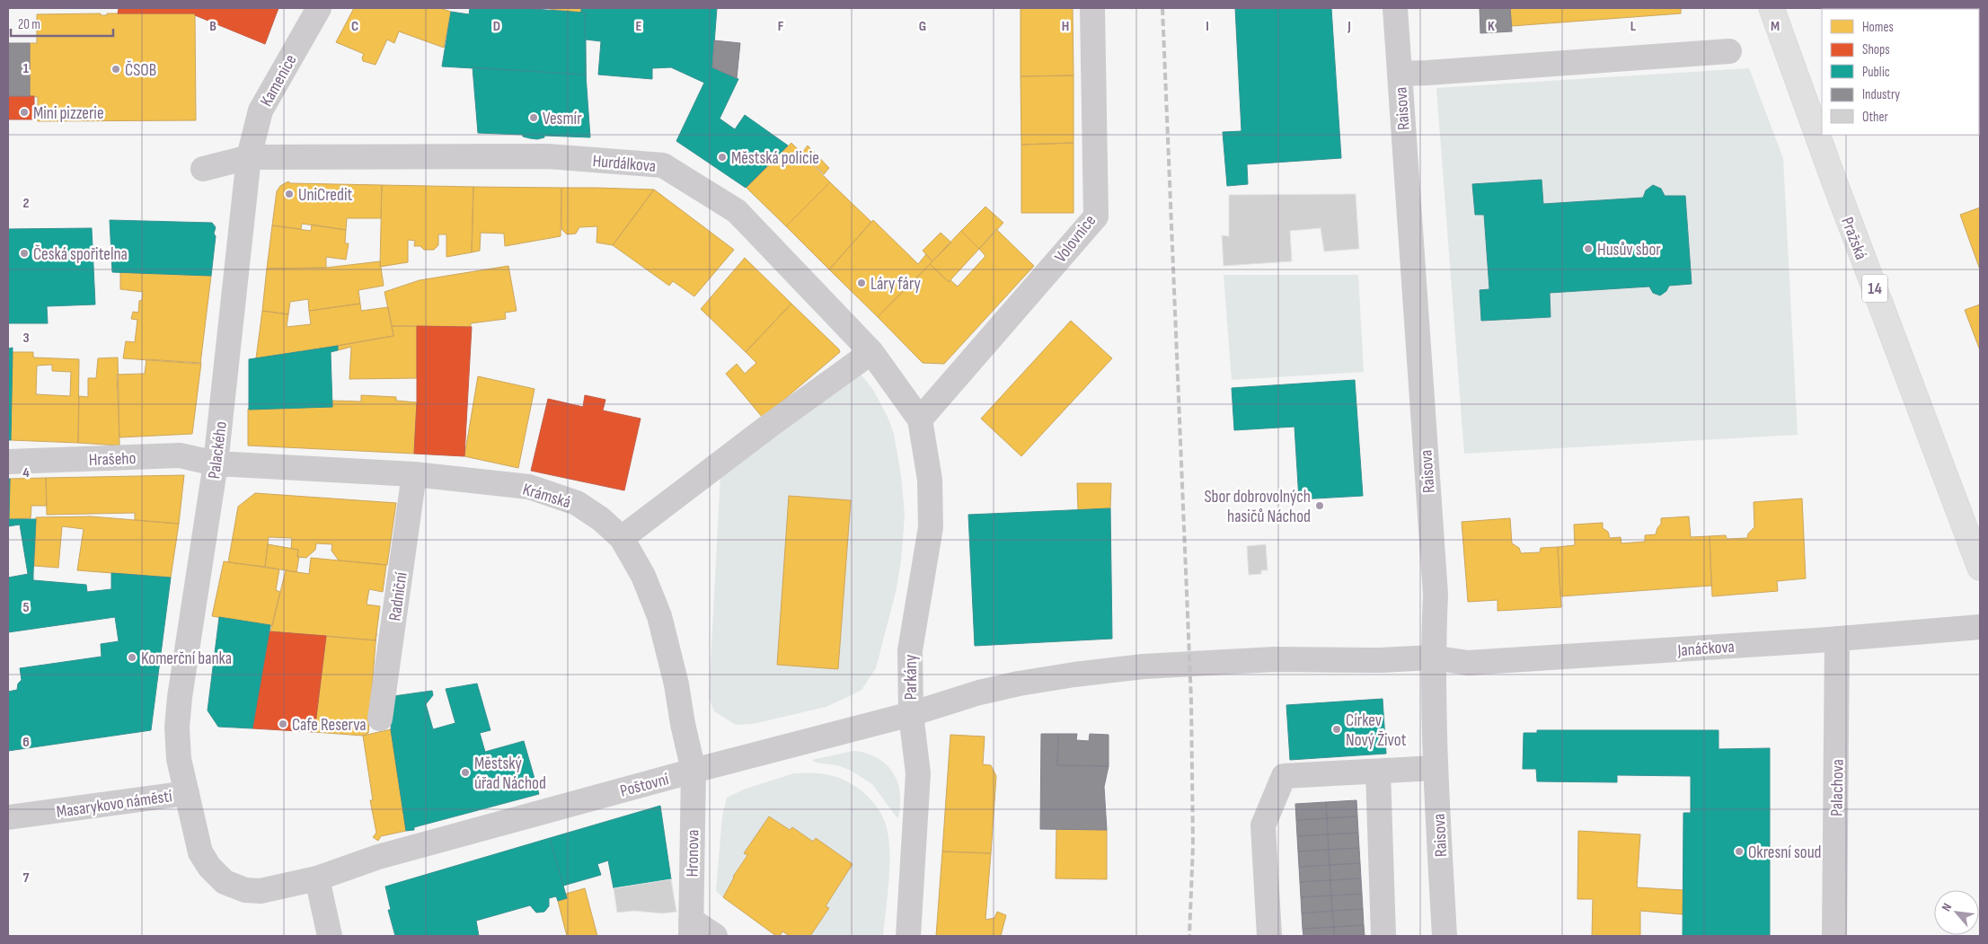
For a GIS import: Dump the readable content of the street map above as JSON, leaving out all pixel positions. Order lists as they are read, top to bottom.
{
  "streets": {
    "main road": ["Pražská", "14"],
    "street": [
      "Kamenice",
      "Raisova",
      "Hurdálkova",
      "Volovnice",
      "Palackého",
      "Hrašeho",
      "Krámská",
      "Radniční",
      "Janáčkova",
      "Parkány",
      "Poštovní",
      "Palachova",
      "Masarykovo náměstí",
      "Hronova"
    ]
  },
  "crossings": [
    ["Kamenice", "Hurdálkova"],
    ["Kamenice", "Palackého"],
    ["Raisova", "Janáčkova"],
    ["Hurdálkova", "Volovnice"],
    ["Hurdálkova", "Palackého"],
    ["Hurdálkova", "Parkány"],
    ["Volovnice", "Parkány"],
    ["Palackého", "Hrašeho"],
    ["Palackého", "Krámská"],
    ["Palackého", "Masarykovo náměstí"],
    ["Hrašeho", "Krámská"],
    ["Krámská", "Radniční"],
    ["Krámská", "Poštovní"],
    ["Krámská", "Hronova"],
    ["Janáčkova", "Parkány"],
    ["Janáčkova", "Poštovní"],
    ["Janáčkova", "Palachova"],
    ["Parkány", "Poštovní"],
    ["Poštovní", "Masarykovo náměstí"],
    ["Poštovní", "Hronova"]
  ],
  "places": [
    "ČSOB",
    "Mini pizzerie",
    "Vesmír",
    "Městská policie",
    "UniCredit",
    "Husův sbor",
    "Česká spořitelna",
    "Láry fáry",
    "Sbor dobrovolných hasičů Náchod",
    "Komerční banka",
    "Cafe Reserva",
    "Církev Nový Život",
    "Městský úřad Náchod",
    "Okresní soud"
  ],
  "legend": [
    "Homes",
    "Shops",
    "Public",
    "Industry",
    "Other"
  ],
  "scale_bar": "20 m",
  "north": "top left",
  "grid": {
    "columns": [
      "B",
      "C",
      "D",
      "E",
      "F",
      "G",
      "H",
      "I",
      "J",
      "K",
      "L",
      "M"
    ],
    "rows": [
      "1",
      "2",
      "3",
      "4",
      "5",
      "6",
      "7"
    ]
  }
}
